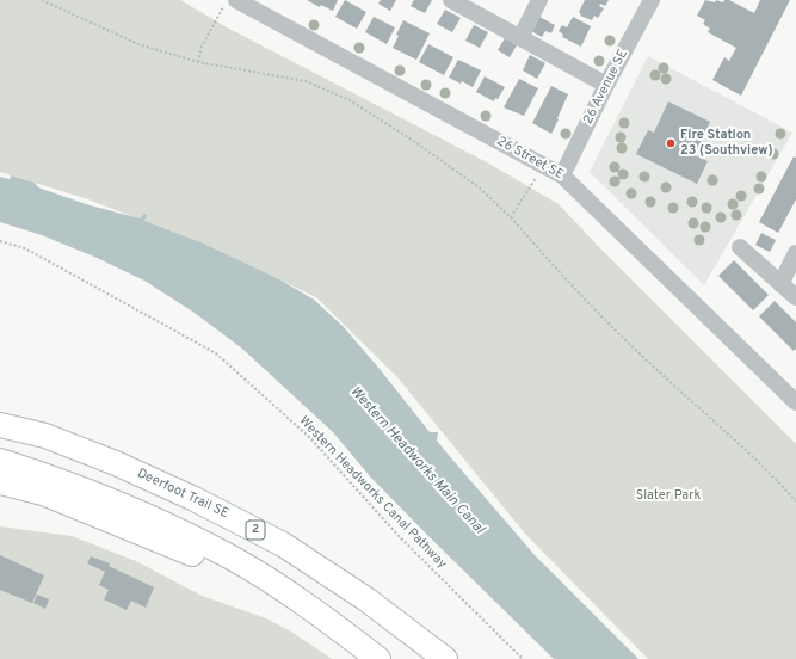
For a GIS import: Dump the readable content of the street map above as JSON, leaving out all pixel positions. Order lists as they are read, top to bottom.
{
  "streets": {
    "highway": ["Deerfoot Trail SE", "2"],
    "street": ["26 Avenue SE", "26 Street SE"],
    "path": ["Western Headworks Canal Pathway"]
  },
  "crossings": [
    ["26 Avenue SE", "26 Street SE"]
  ],
  "water": ["Western Headworks Main Canal"],
  "parks": ["Slater Park"],
  "places": ["Fire Station 23 (Southview)"]
}
